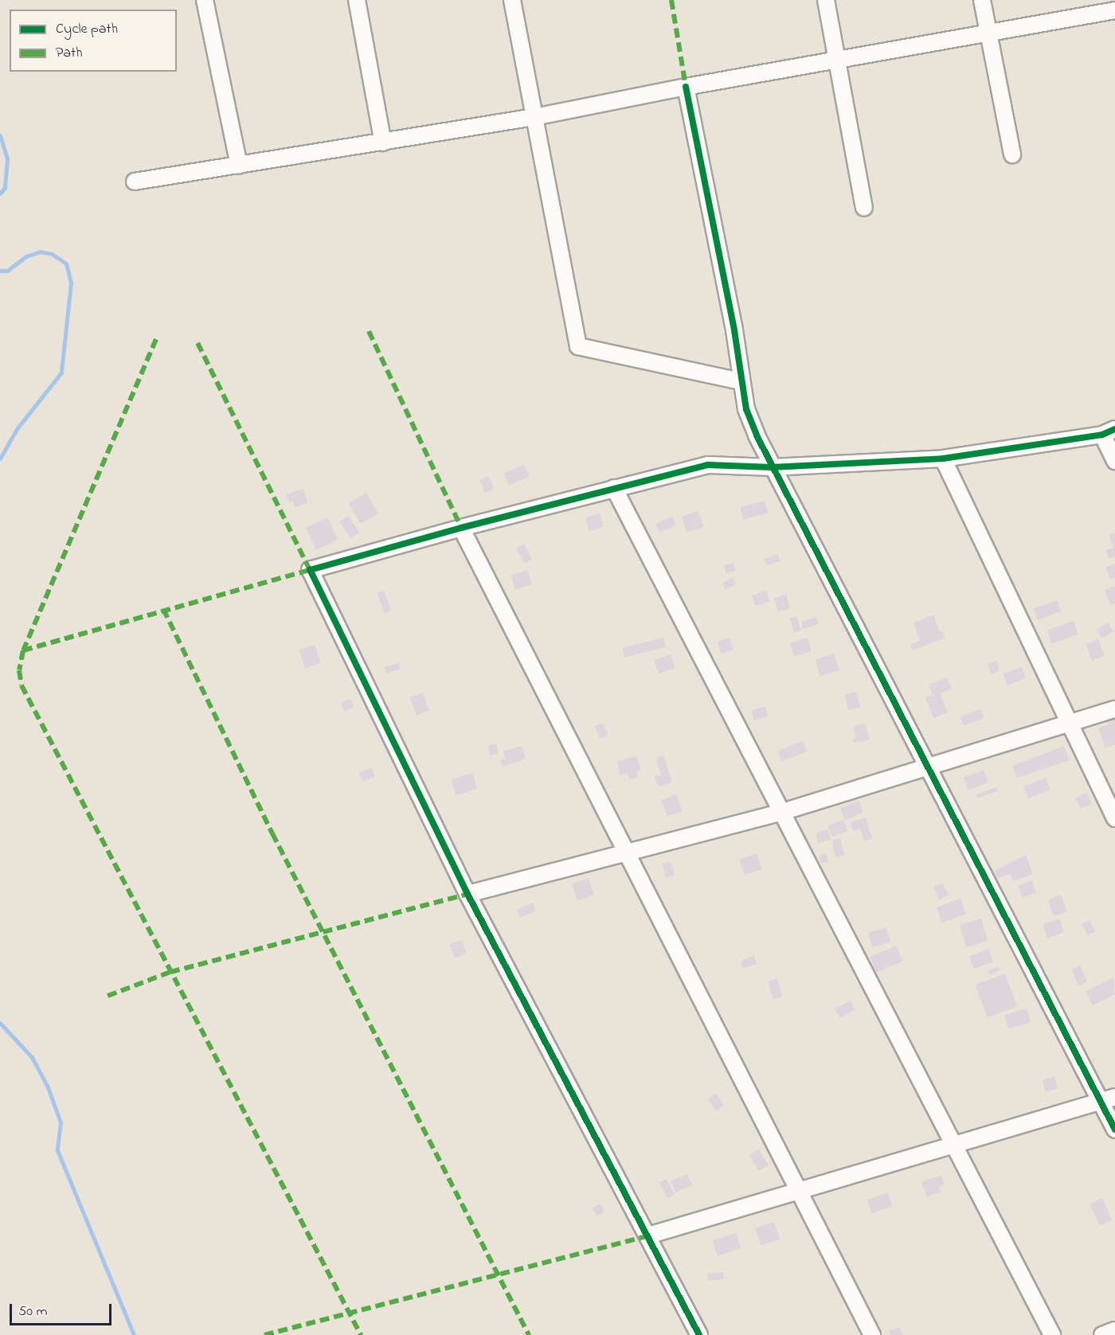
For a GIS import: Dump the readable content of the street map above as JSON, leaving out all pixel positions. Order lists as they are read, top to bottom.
{
  "legend": ["Cycle path", "Path"],
  "scale_bar": "50 m"
}
